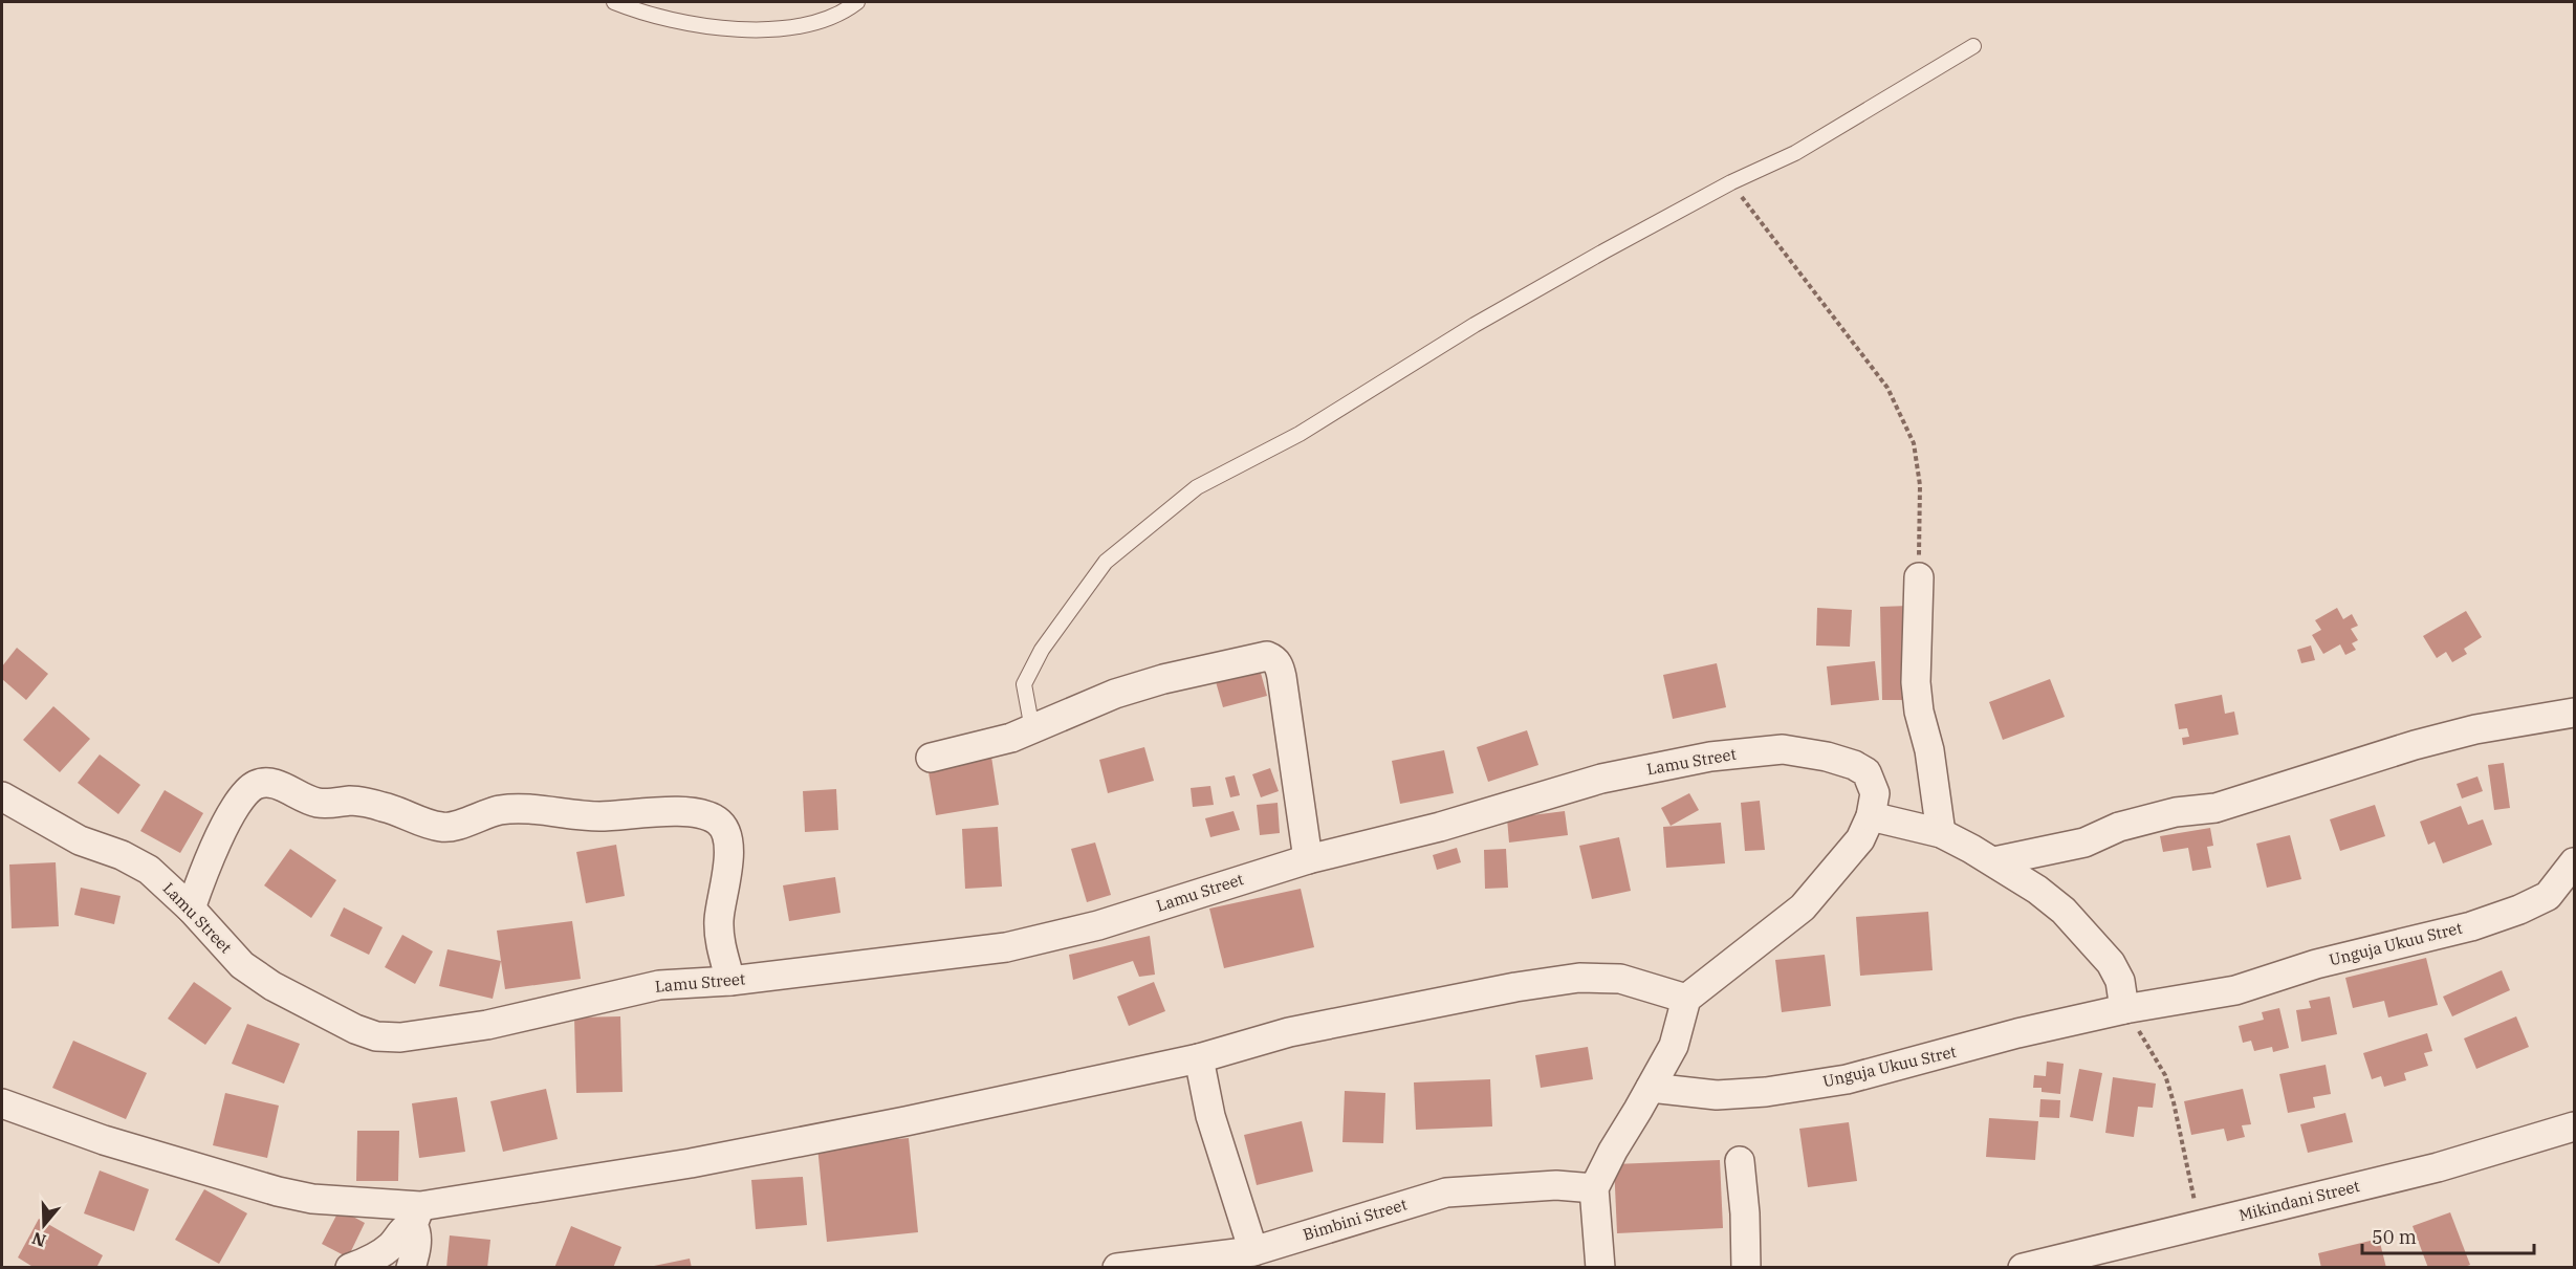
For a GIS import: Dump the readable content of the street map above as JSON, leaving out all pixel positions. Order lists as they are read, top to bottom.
{
  "streets": {
    "street": [
      "Lamu Street",
      "Unguja Ukuu Stret",
      "Mikindani Street",
      "Bimbini Street"
    ]
  },
  "scale_bar": "50 m",
  "north": "bottom"
}
